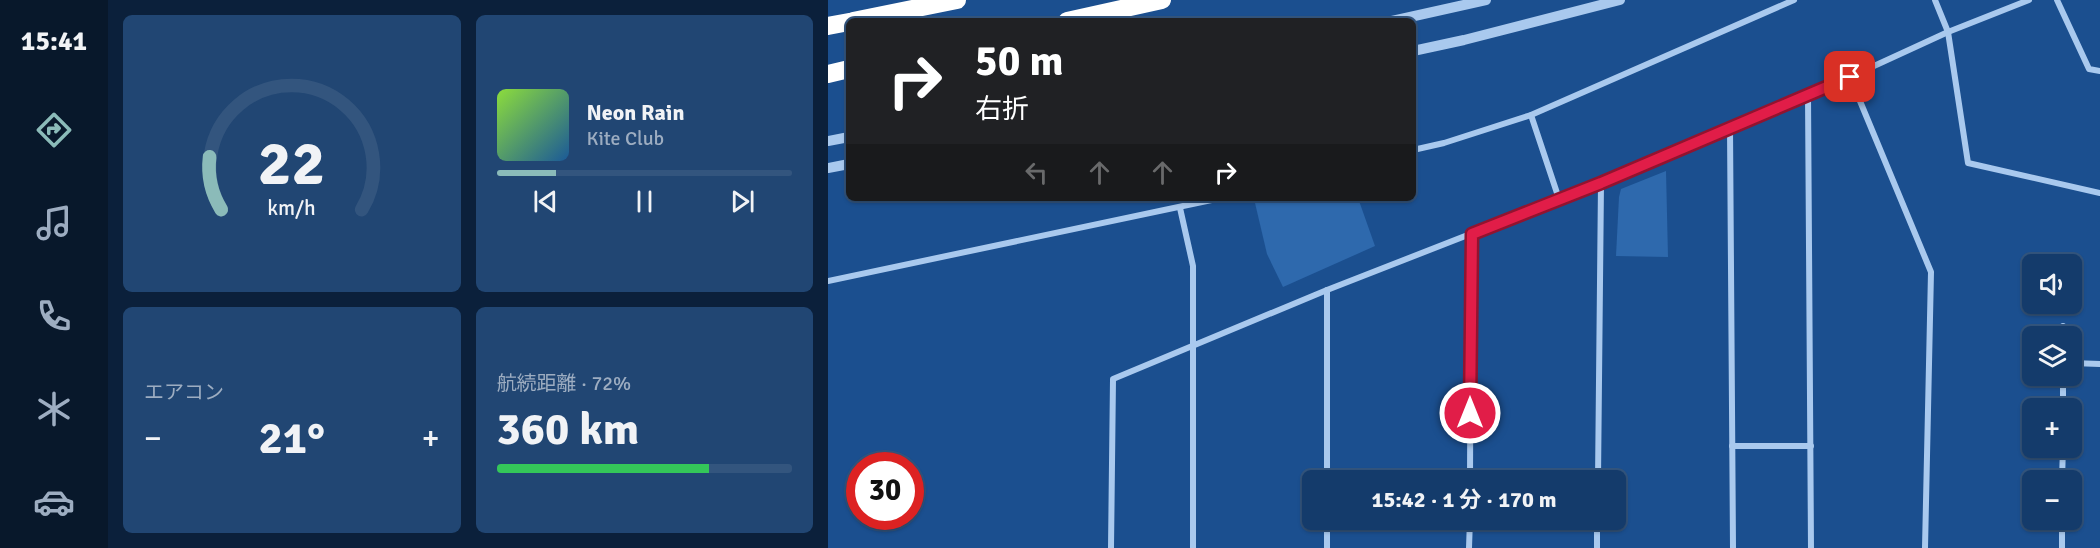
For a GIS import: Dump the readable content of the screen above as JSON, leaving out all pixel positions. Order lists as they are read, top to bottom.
{
  "page": {
    "tabs": "15:41",
    "turn": ["50 m", "右折"],
    "song": ["Neon Rain", "Kite Club"],
    "map_buttons": ["+", "−"],
    "tile": [
      "エアコン",
      ["航続距離 · 72%", "360 km"]
    ],
    "heat": ["−", "21°", "+"],
    "limit": "30",
    "trip": "15:42 · 1 分 · 170 m",
    "gauge": ["22", "km/h"]
  }
}
